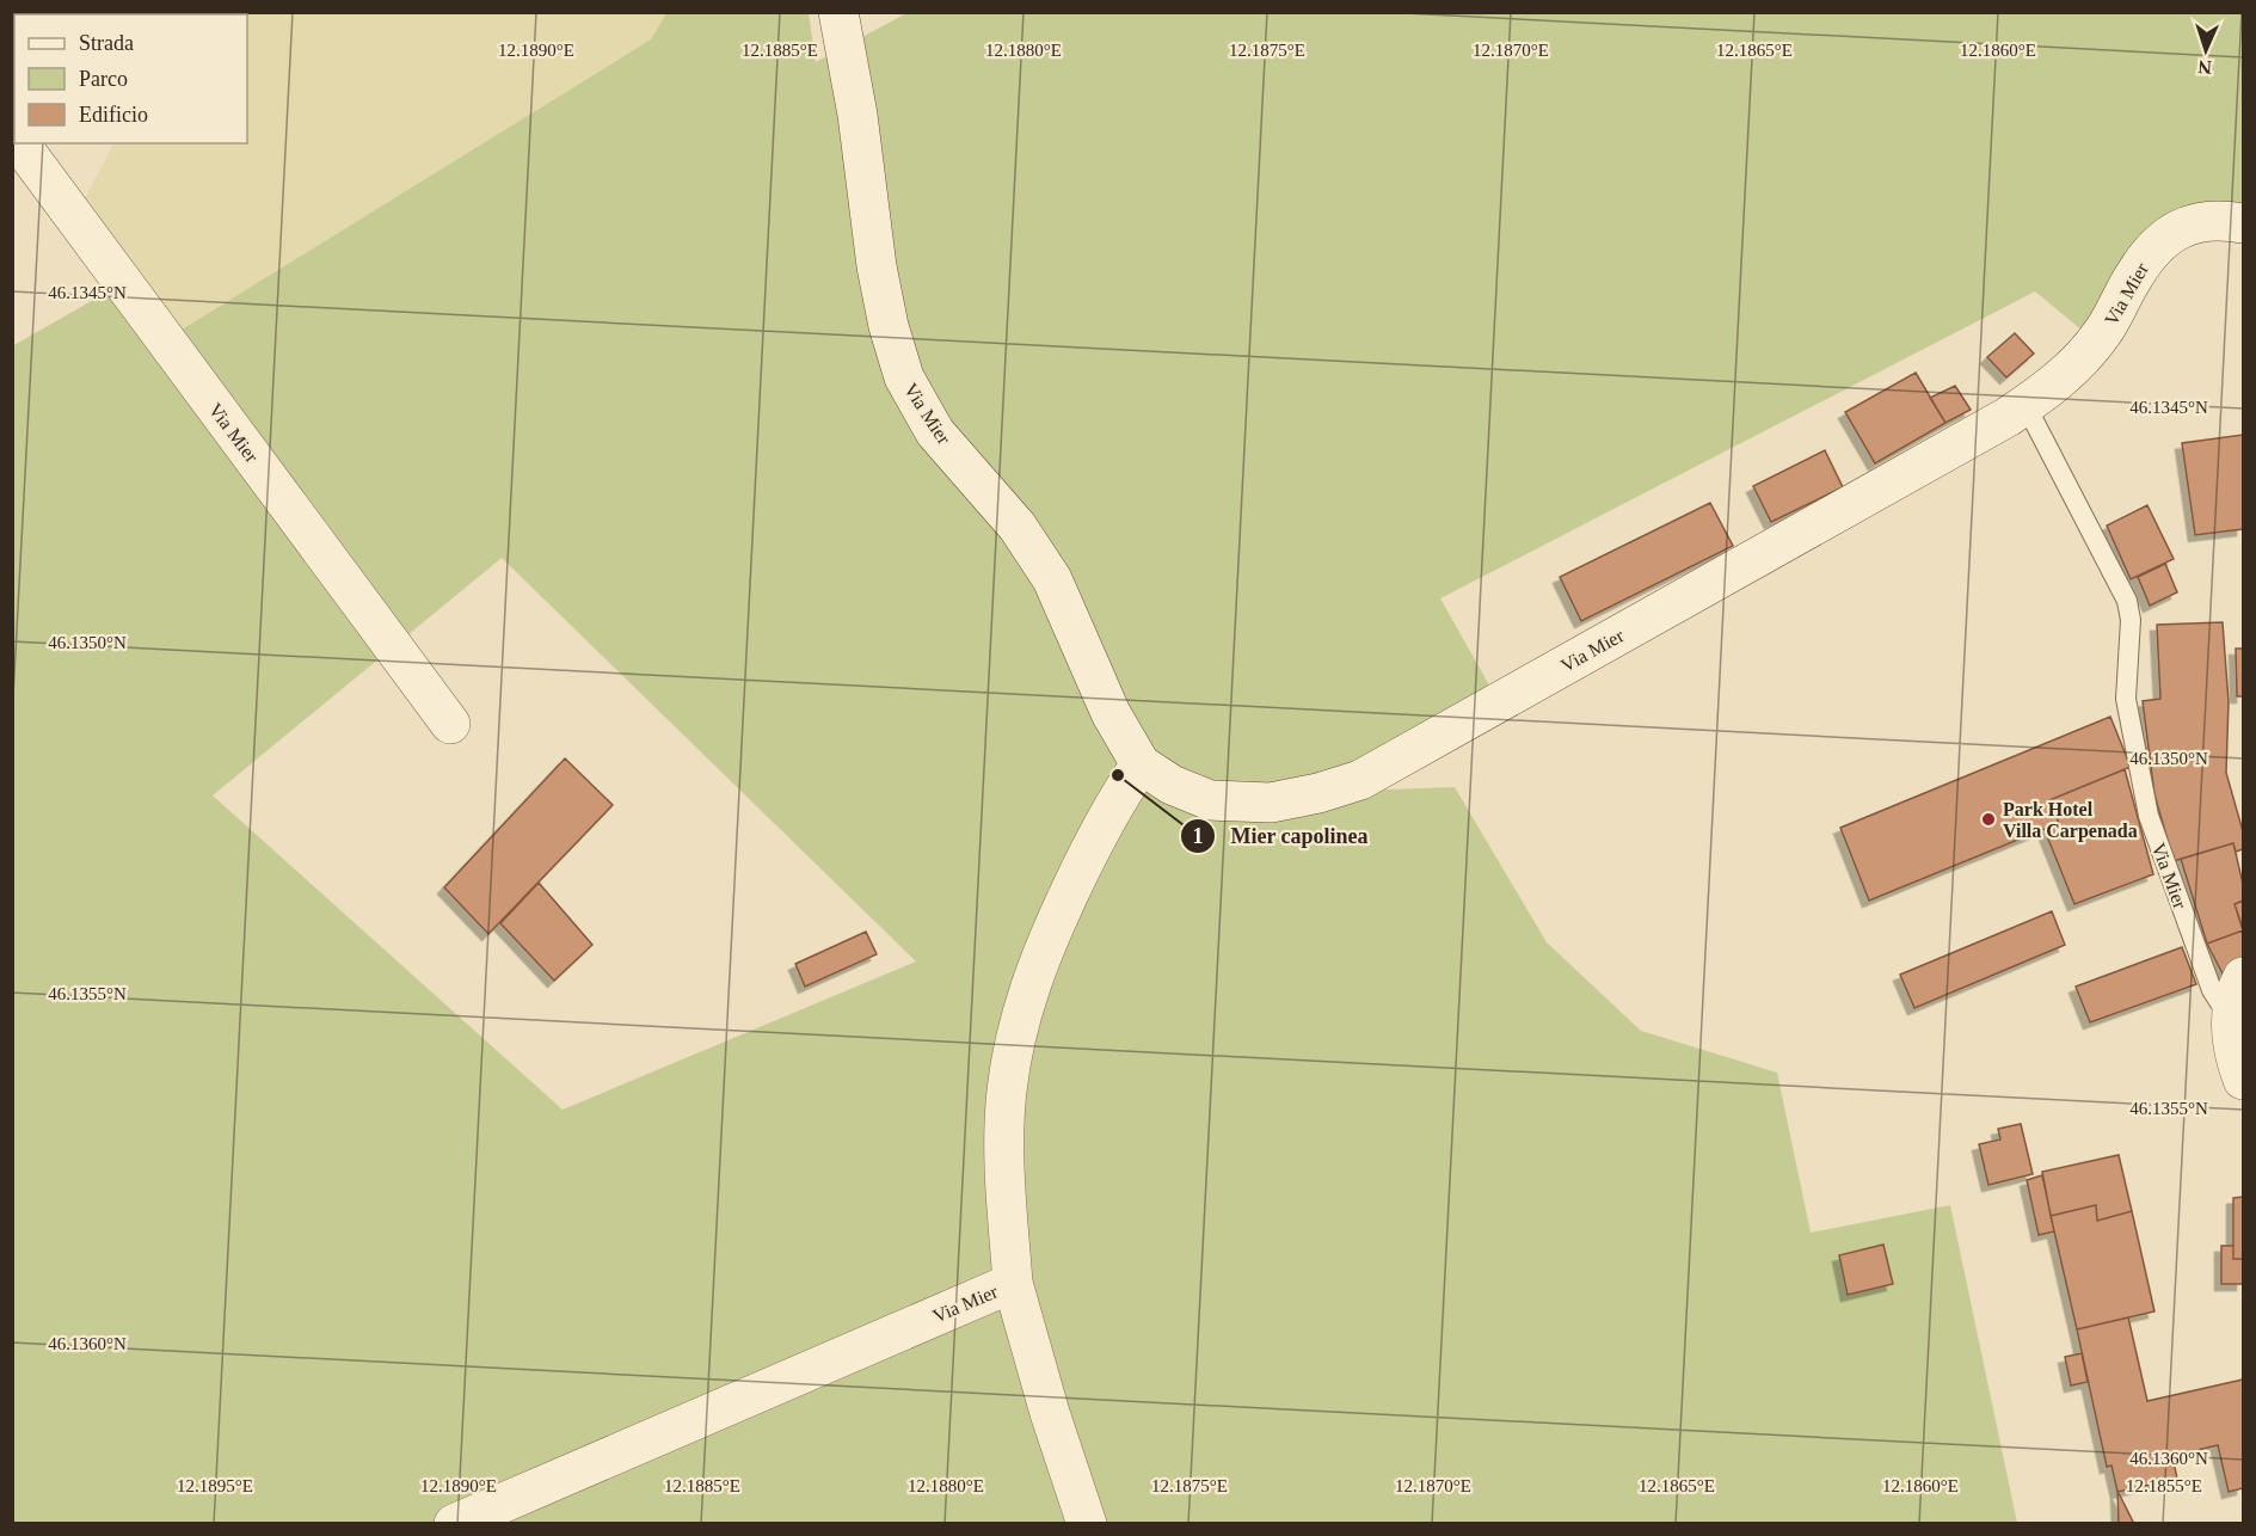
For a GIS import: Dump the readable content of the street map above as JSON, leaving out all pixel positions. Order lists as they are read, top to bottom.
{
  "streets": {
    "street": ["Via Mier"]
  },
  "places": ["Mier capolinea", "Park Hotel Villa Carpenada"],
  "legend": ["Strada", "Parco", "Edificio"],
  "north": "bottom",
  "coordinates": [
    "12.1890°E",
    "12.1885°E",
    "12.1880°E",
    "12.1875°E",
    "12.1870°E",
    "12.1865°E",
    "12.1860°E",
    "46.1345°N",
    "46.1350°N",
    "46.1355°N",
    "46.1360°N",
    "12.1895°E",
    "12.1855°E"
  ]
}
